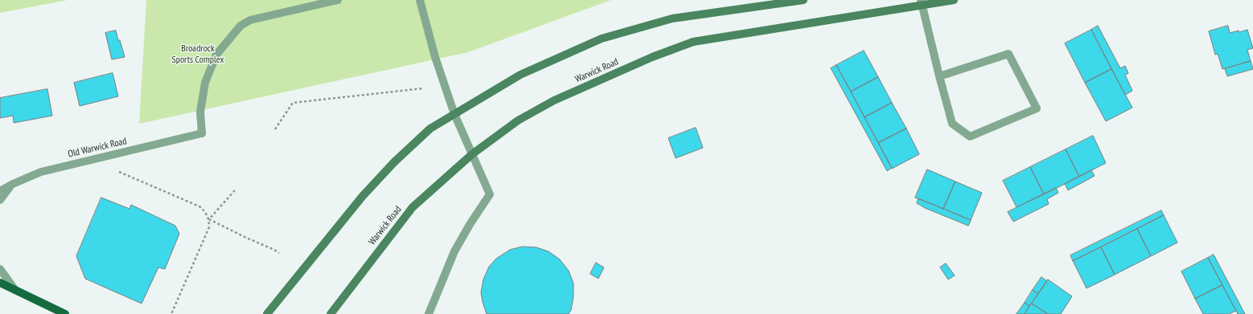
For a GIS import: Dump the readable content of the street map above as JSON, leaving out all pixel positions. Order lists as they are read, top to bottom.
{
  "streets": {
    "main road": ["Warwick Road"],
    "street": ["Old Warwick Road"]
  },
  "parks": ["Broadrock Sports Complex"]
}
